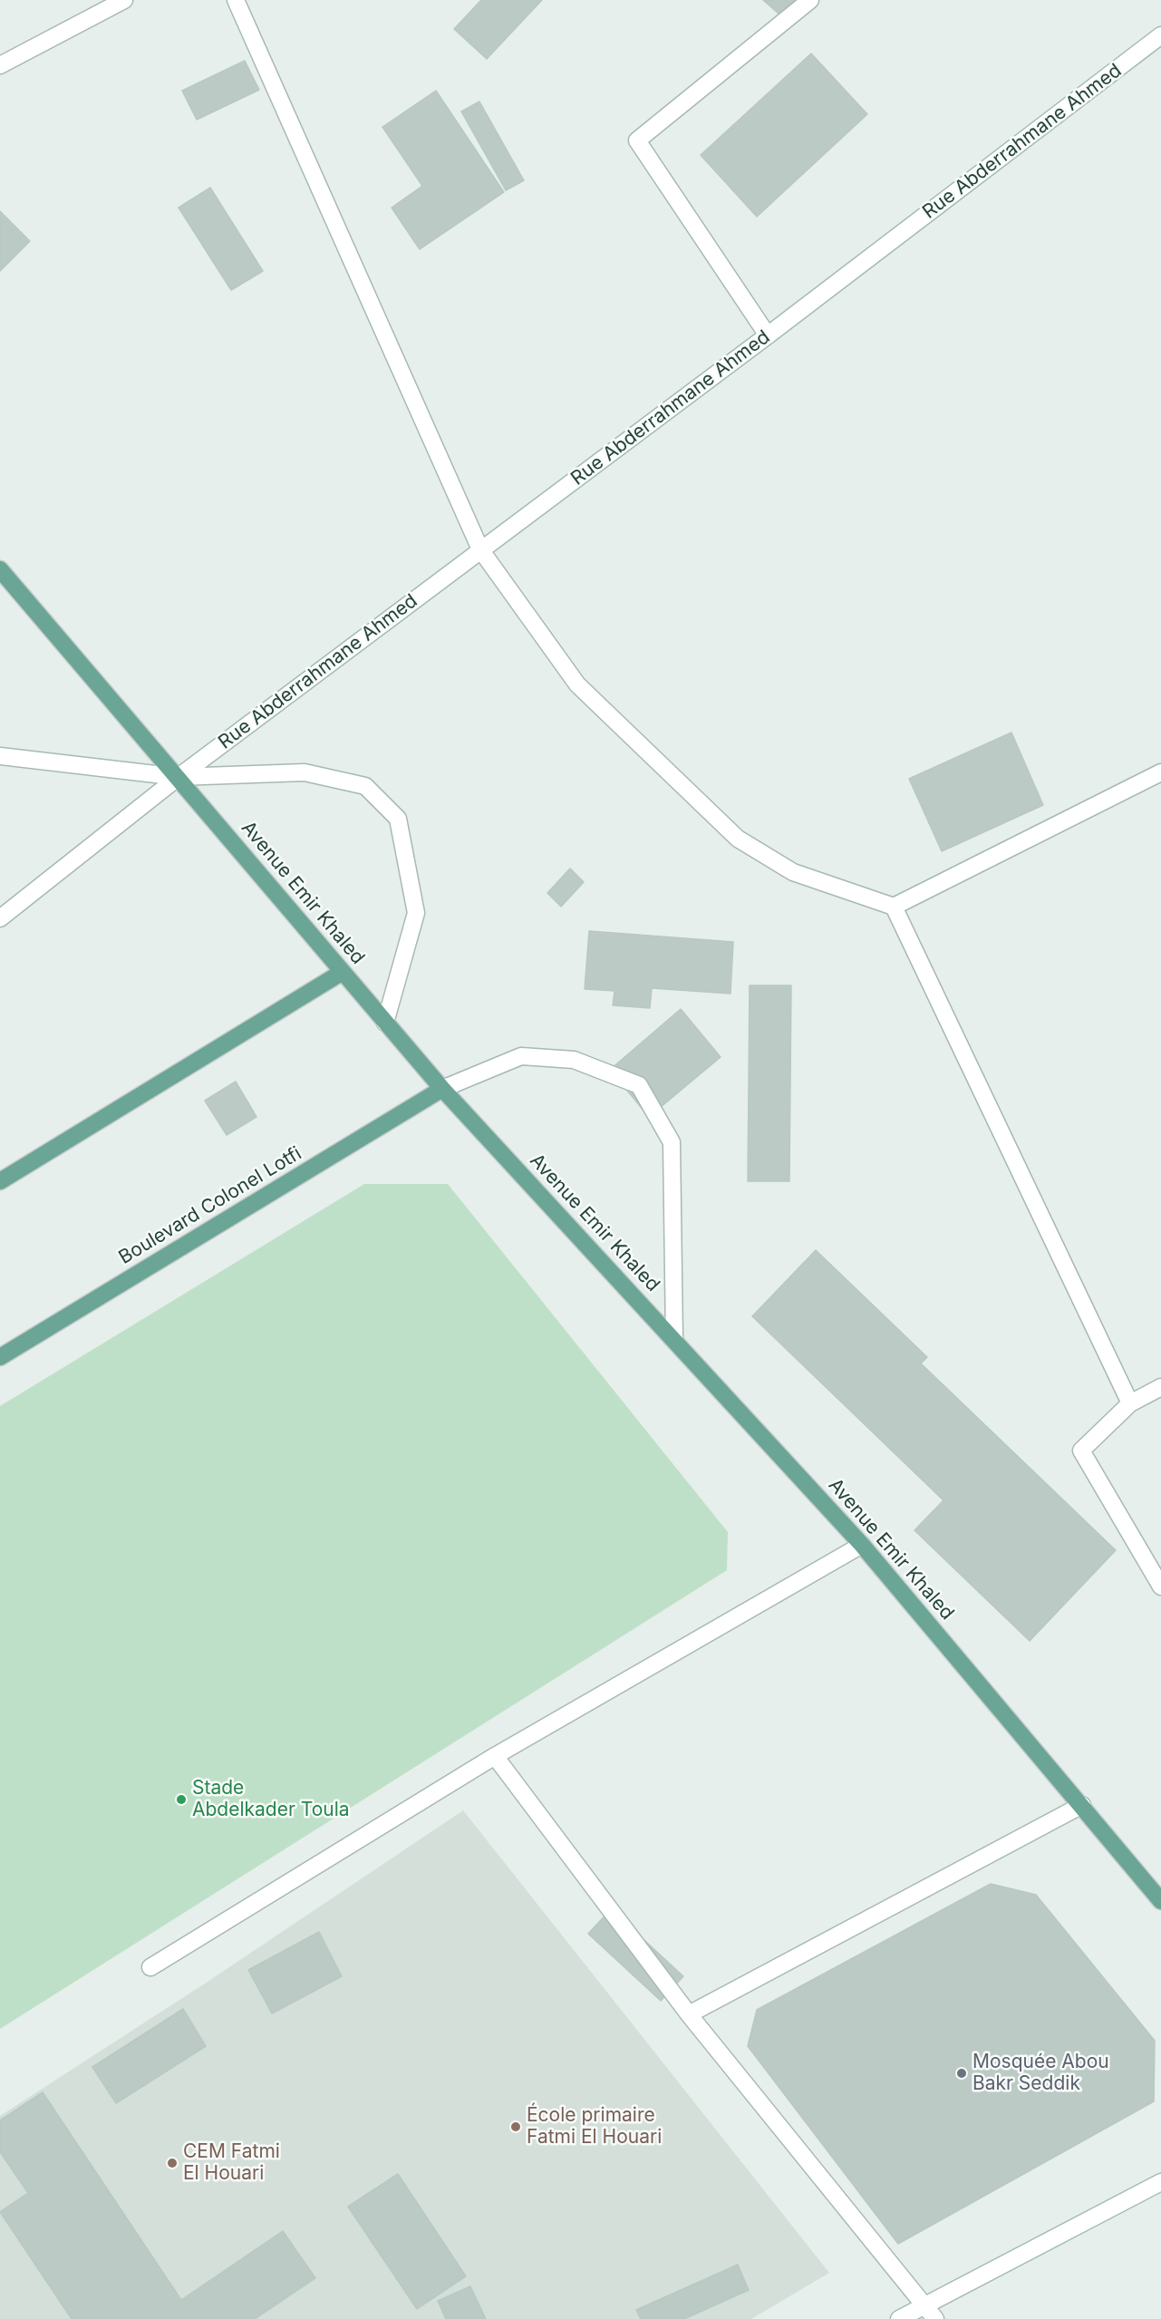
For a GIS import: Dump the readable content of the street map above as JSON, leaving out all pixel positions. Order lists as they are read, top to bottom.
{
  "streets": {
    "main road": ["Avenue Emir Khaled", "Boulevard Colonel Lotfi"],
    "street": ["Rue Abderrahmane Ahmed"]
  },
  "crossings": [
    ["Rue Abderrahmane Ahmed", "Avenue Emir Khaled"],
    ["Avenue Emir Khaled", "Boulevard Colonel Lotfi"]
  ],
  "places": [
    "Stade Abdelkader Toula",
    "Mosquée Abou Bakr Seddik",
    "École primaire Fatmi El Houari",
    "CEM Fatmi El Houari"
  ]
}
